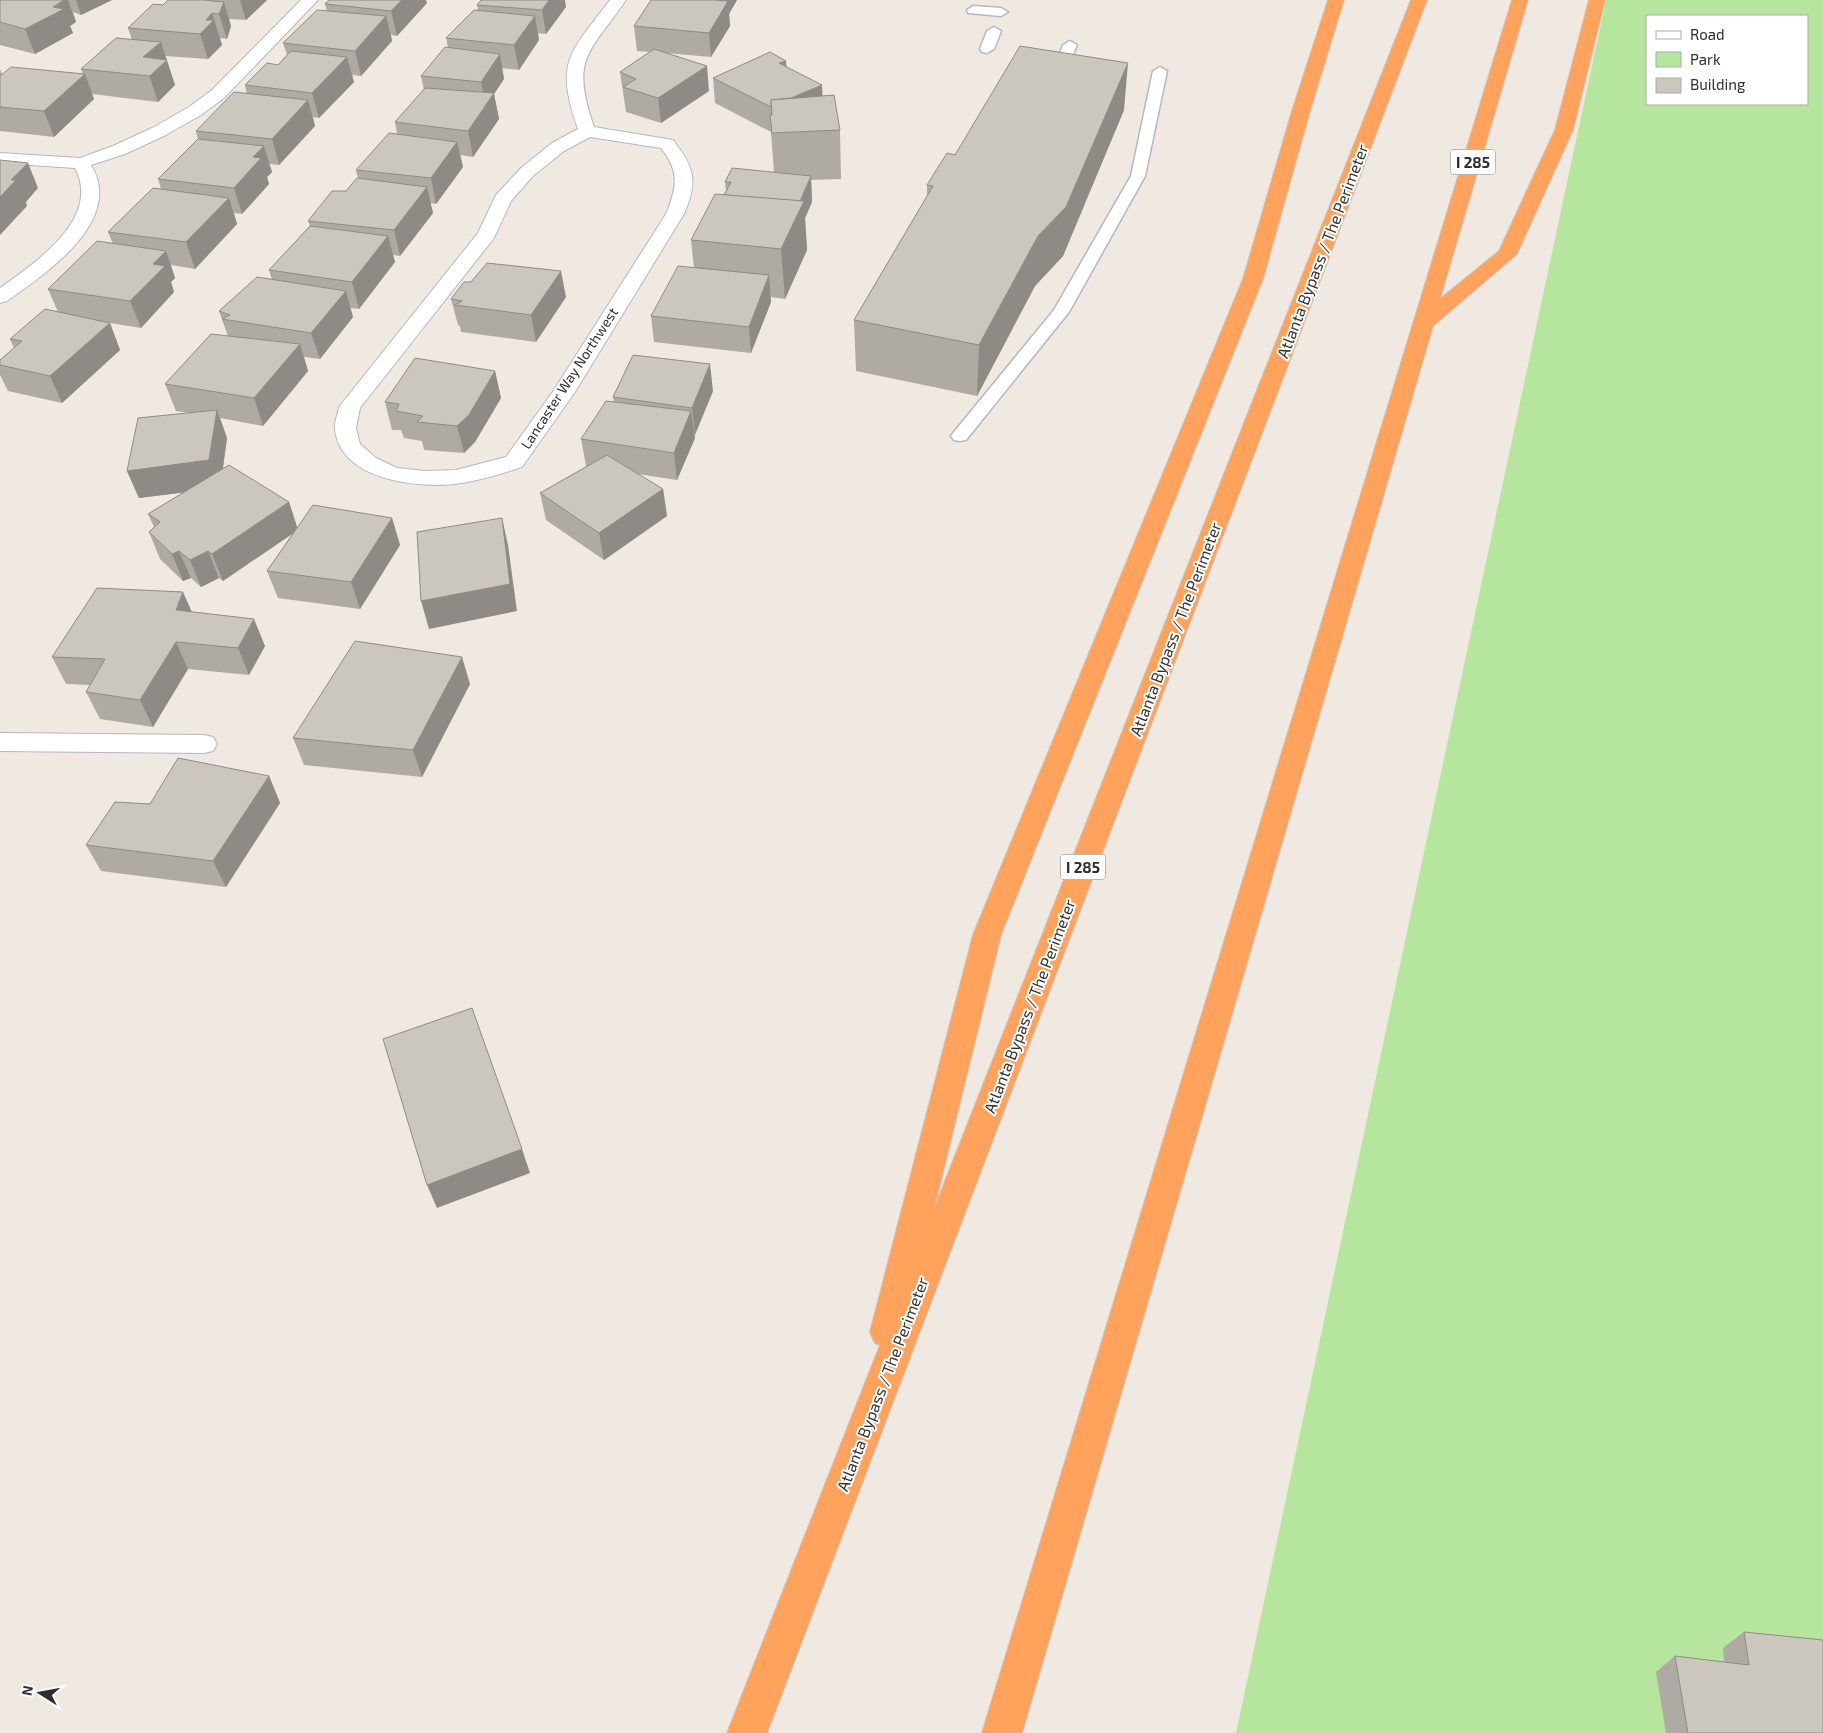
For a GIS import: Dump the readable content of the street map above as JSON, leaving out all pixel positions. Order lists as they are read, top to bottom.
{
  "streets": {
    "highway": ["I 285", "Atlanta Bypass / The Perimeter"],
    "street": ["Lancaster Way Northwest"]
  },
  "legend": ["Road", "Park", "Building"],
  "north": "left"
}
